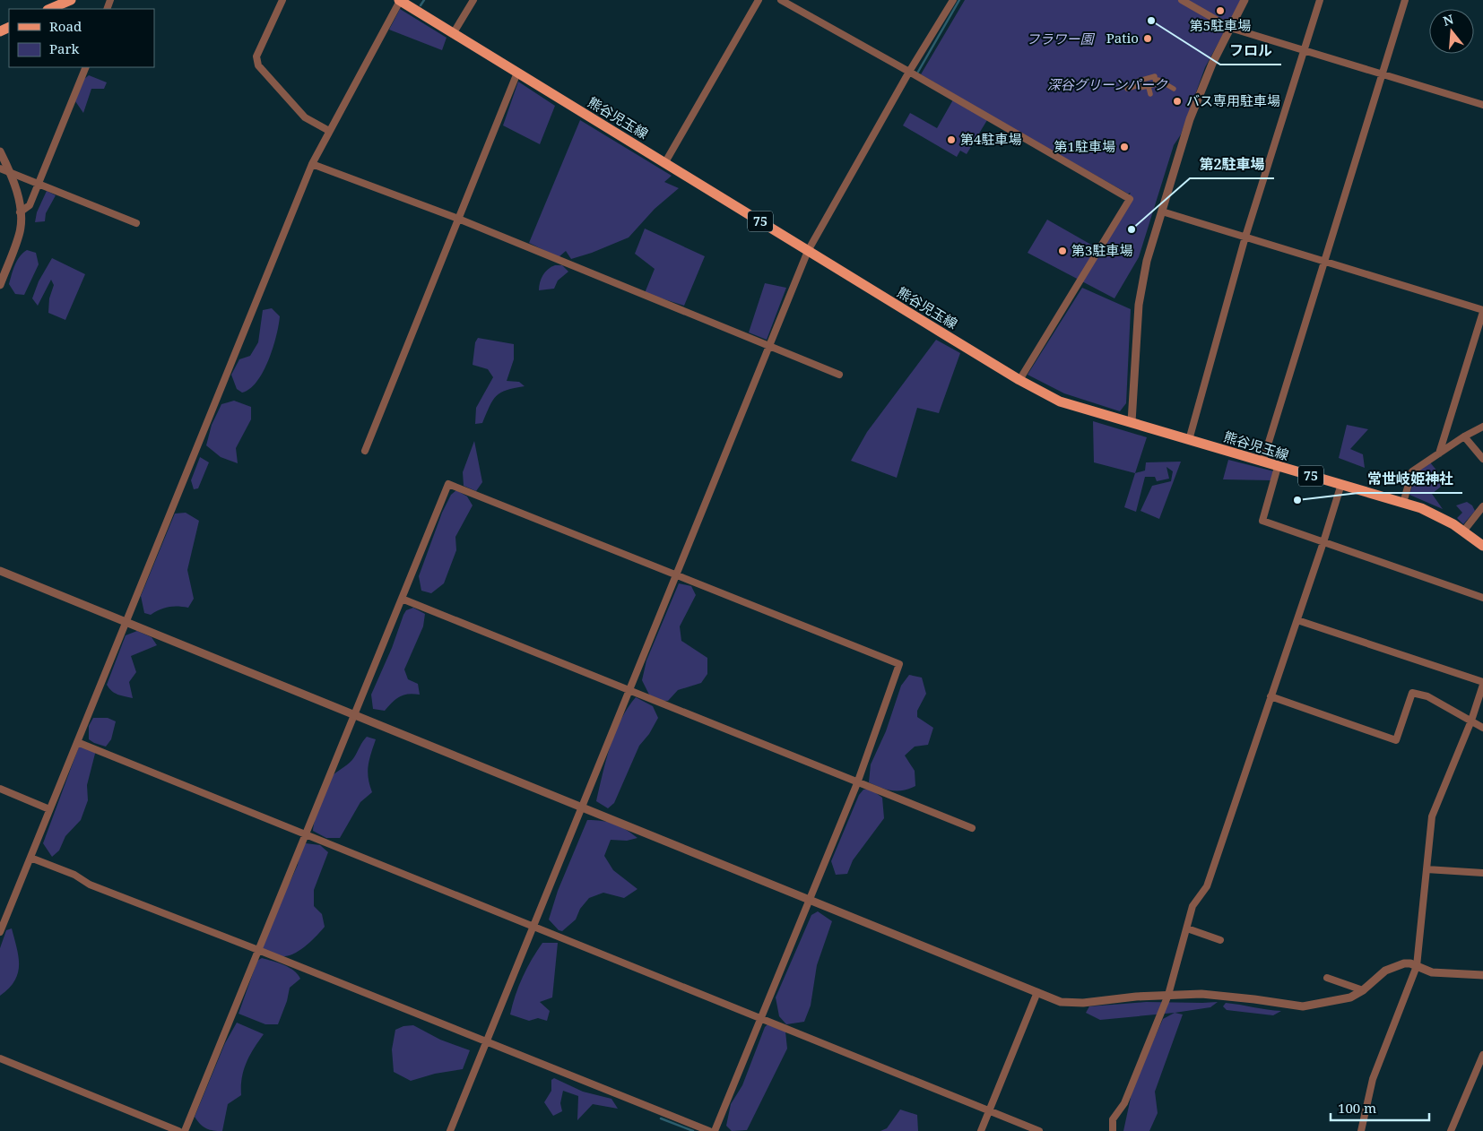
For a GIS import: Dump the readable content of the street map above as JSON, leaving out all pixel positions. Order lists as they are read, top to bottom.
{
  "streets": {
    "main road": ["熊谷児玉線", "75"]
  },
  "parks": ["フラワー園", "深谷グリーンパーク"],
  "places": [
    "第5駐車場",
    "フロル",
    "Patio",
    "バス専用駐車場",
    "第4駐車場",
    "第1駐車場",
    "第2駐車場",
    "第3駐車場",
    "常世岐姫神社"
  ],
  "legend": ["Road", "Park"],
  "scale_bar": "100 m",
  "north": "top"
}
